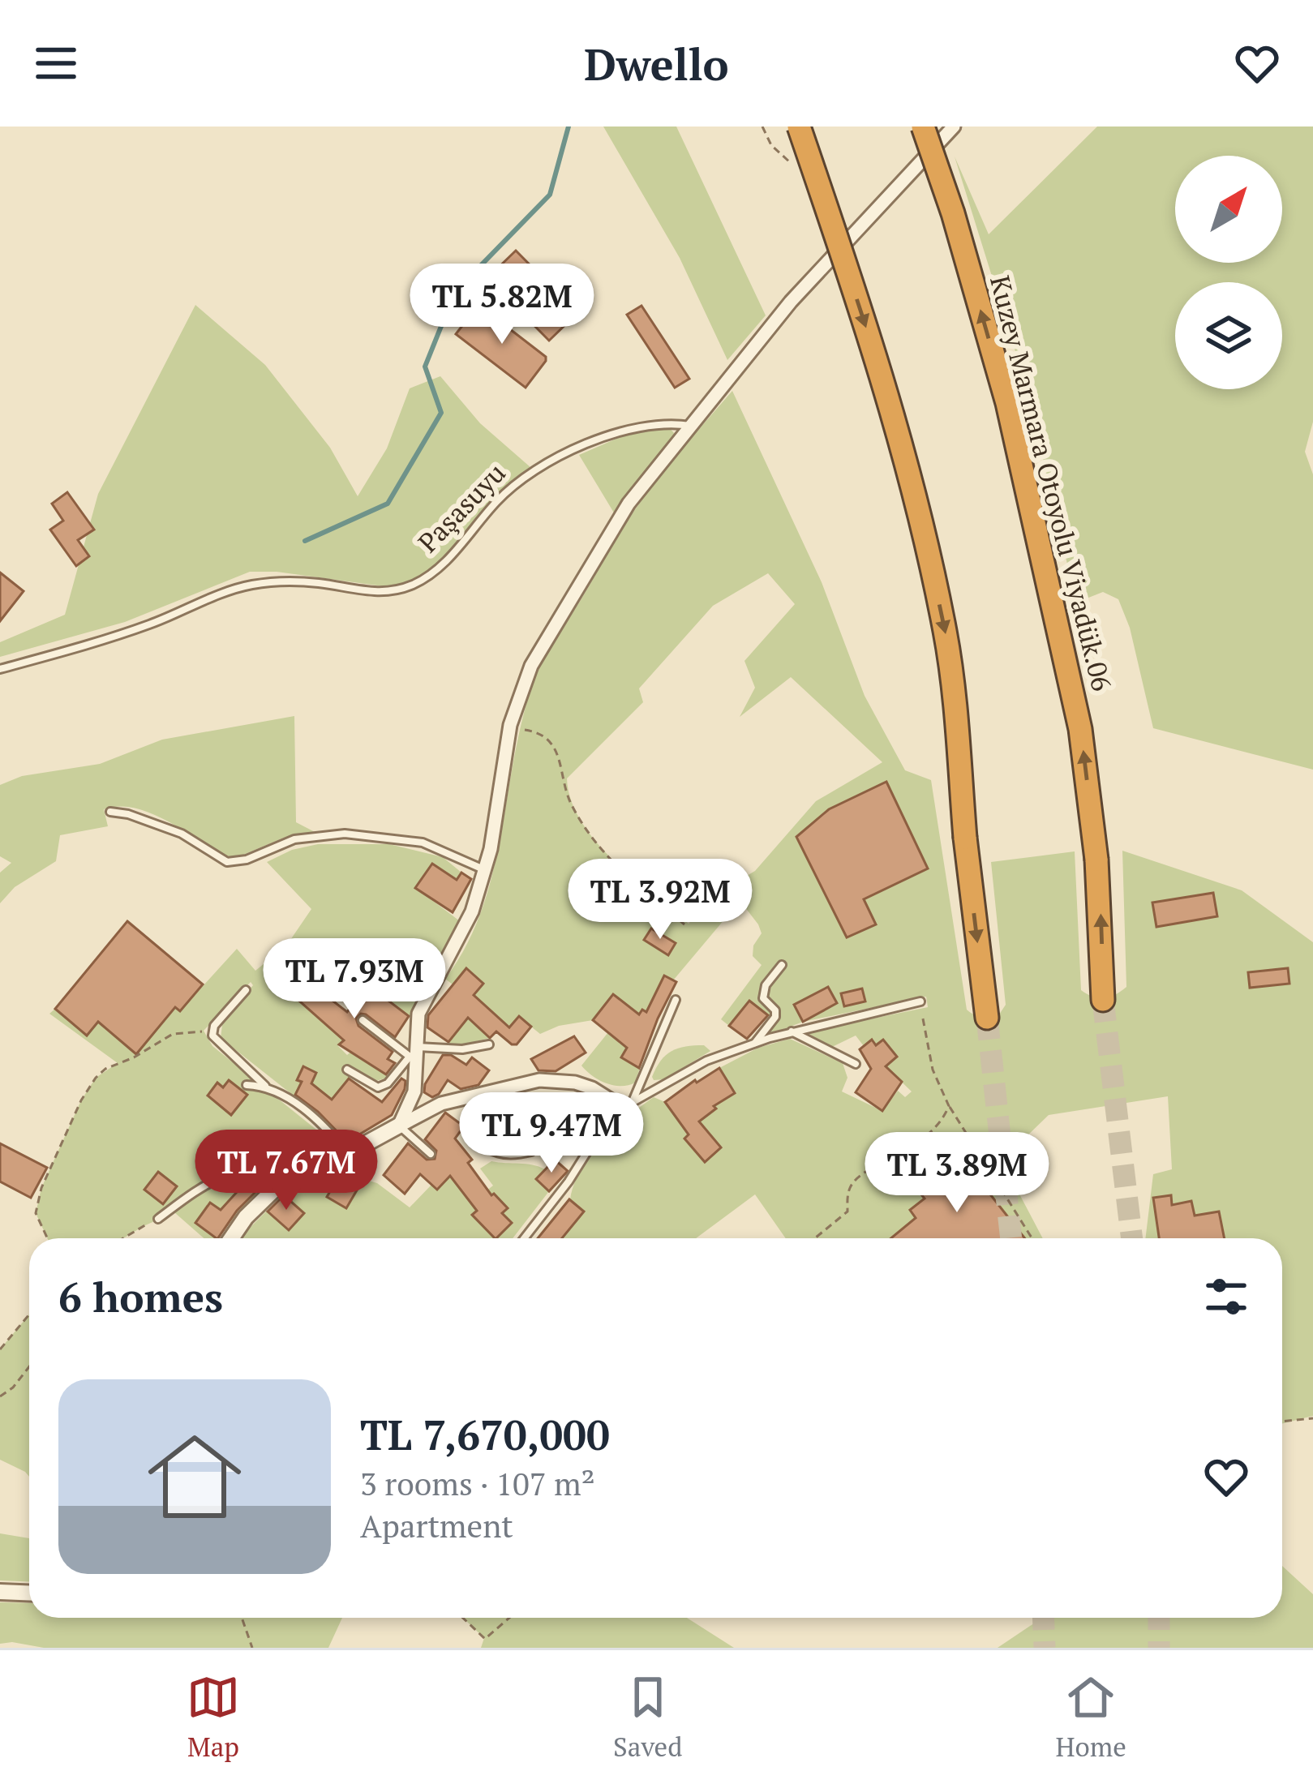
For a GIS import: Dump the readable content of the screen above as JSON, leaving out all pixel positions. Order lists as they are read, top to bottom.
{
  "streets": {
    "highway": ["Kuzey Marmara Otoyolu Viyadük.06"],
    "lane": ["Paşasuyu"]
  },
  "north": "top right",
  "page": {
    "header": "Dwello",
    "price": [
      "TL 5.82M",
      "TL 3.92M",
      "TL 7.93M",
      "TL 9.47M",
      "TL 7.67M",
      "TL 3.89M"
    ],
    "heading": "6 homes",
    "list": [
      {
        "name": "TL 7,670,000",
        "note": "3 rooms · 107 m² · Apartment"
      }
    ],
    "tabs": ["Map", "Saved", "Home"]
  }
}
